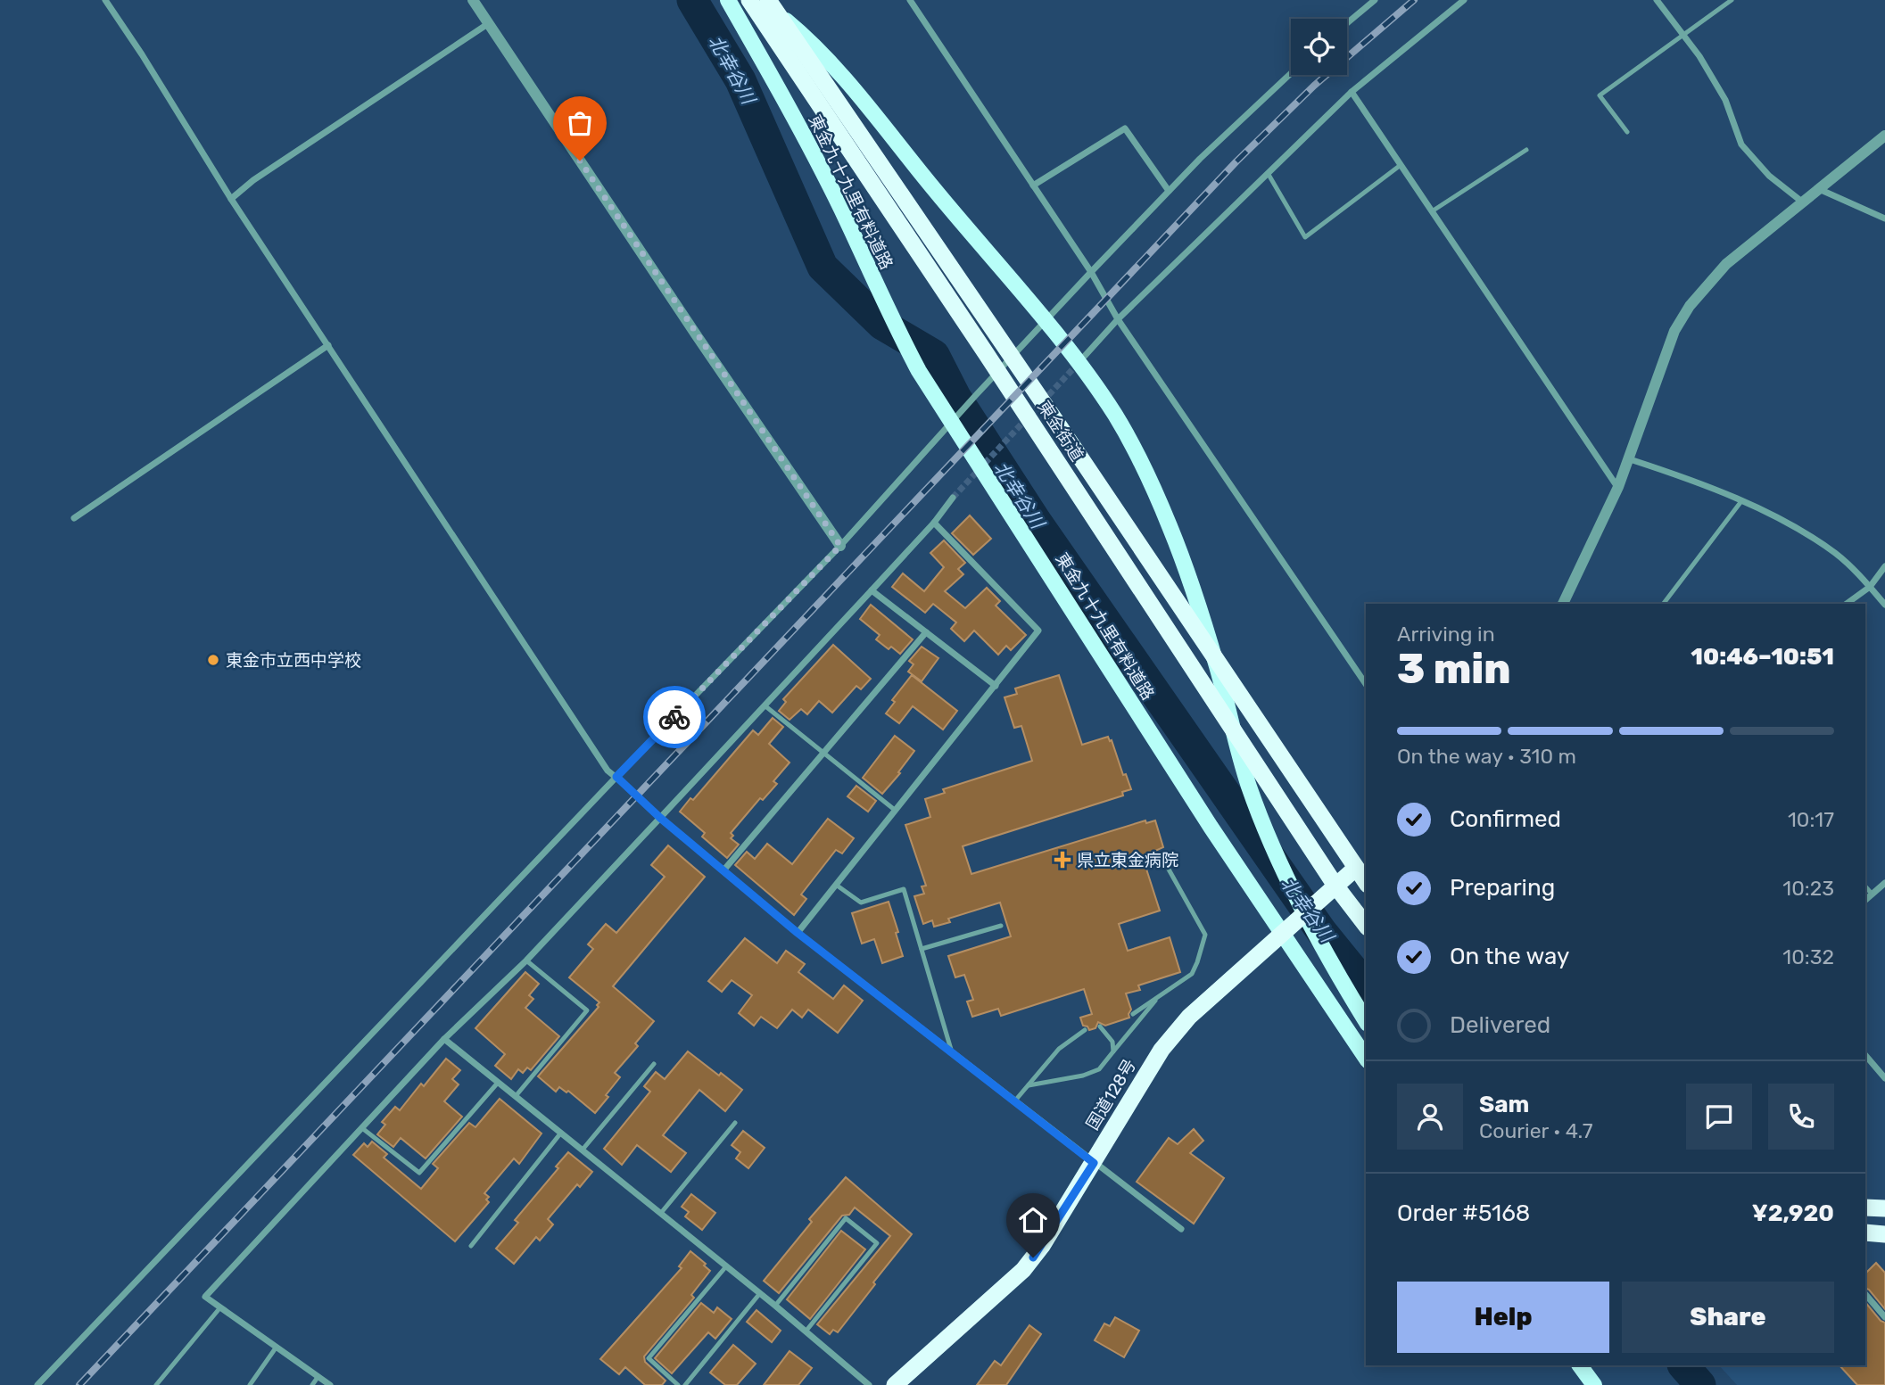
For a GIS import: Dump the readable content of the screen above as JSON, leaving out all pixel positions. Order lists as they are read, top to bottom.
{
  "streets": {
    "highway": ["東金街道", "国道128号"],
    "main road": ["東金九十九里有料道路"]
  },
  "crossings": [
    ["東金街道", "国道128号"]
  ],
  "water": ["北幸谷川"],
  "places": {
    "other": ["東金市立西中学校"],
    "health": ["県立東金病院"]
  },
  "page": {
    "heading": ["3 min", "Arriving in", "10:46–10:51"],
    "panel": [
      "Sam",
      "Courier · 4.7",
      "Order #5168",
      "¥2,920"
    ],
    "bar": "On the way · 310 m",
    "list": [
      ["Confirmed", "10:17"],
      ["Preparing", "10:23"],
      ["On the way", "10:32"],
      "Delivered"
    ],
    "buttons": ["Help", "Share"]
  }
}
